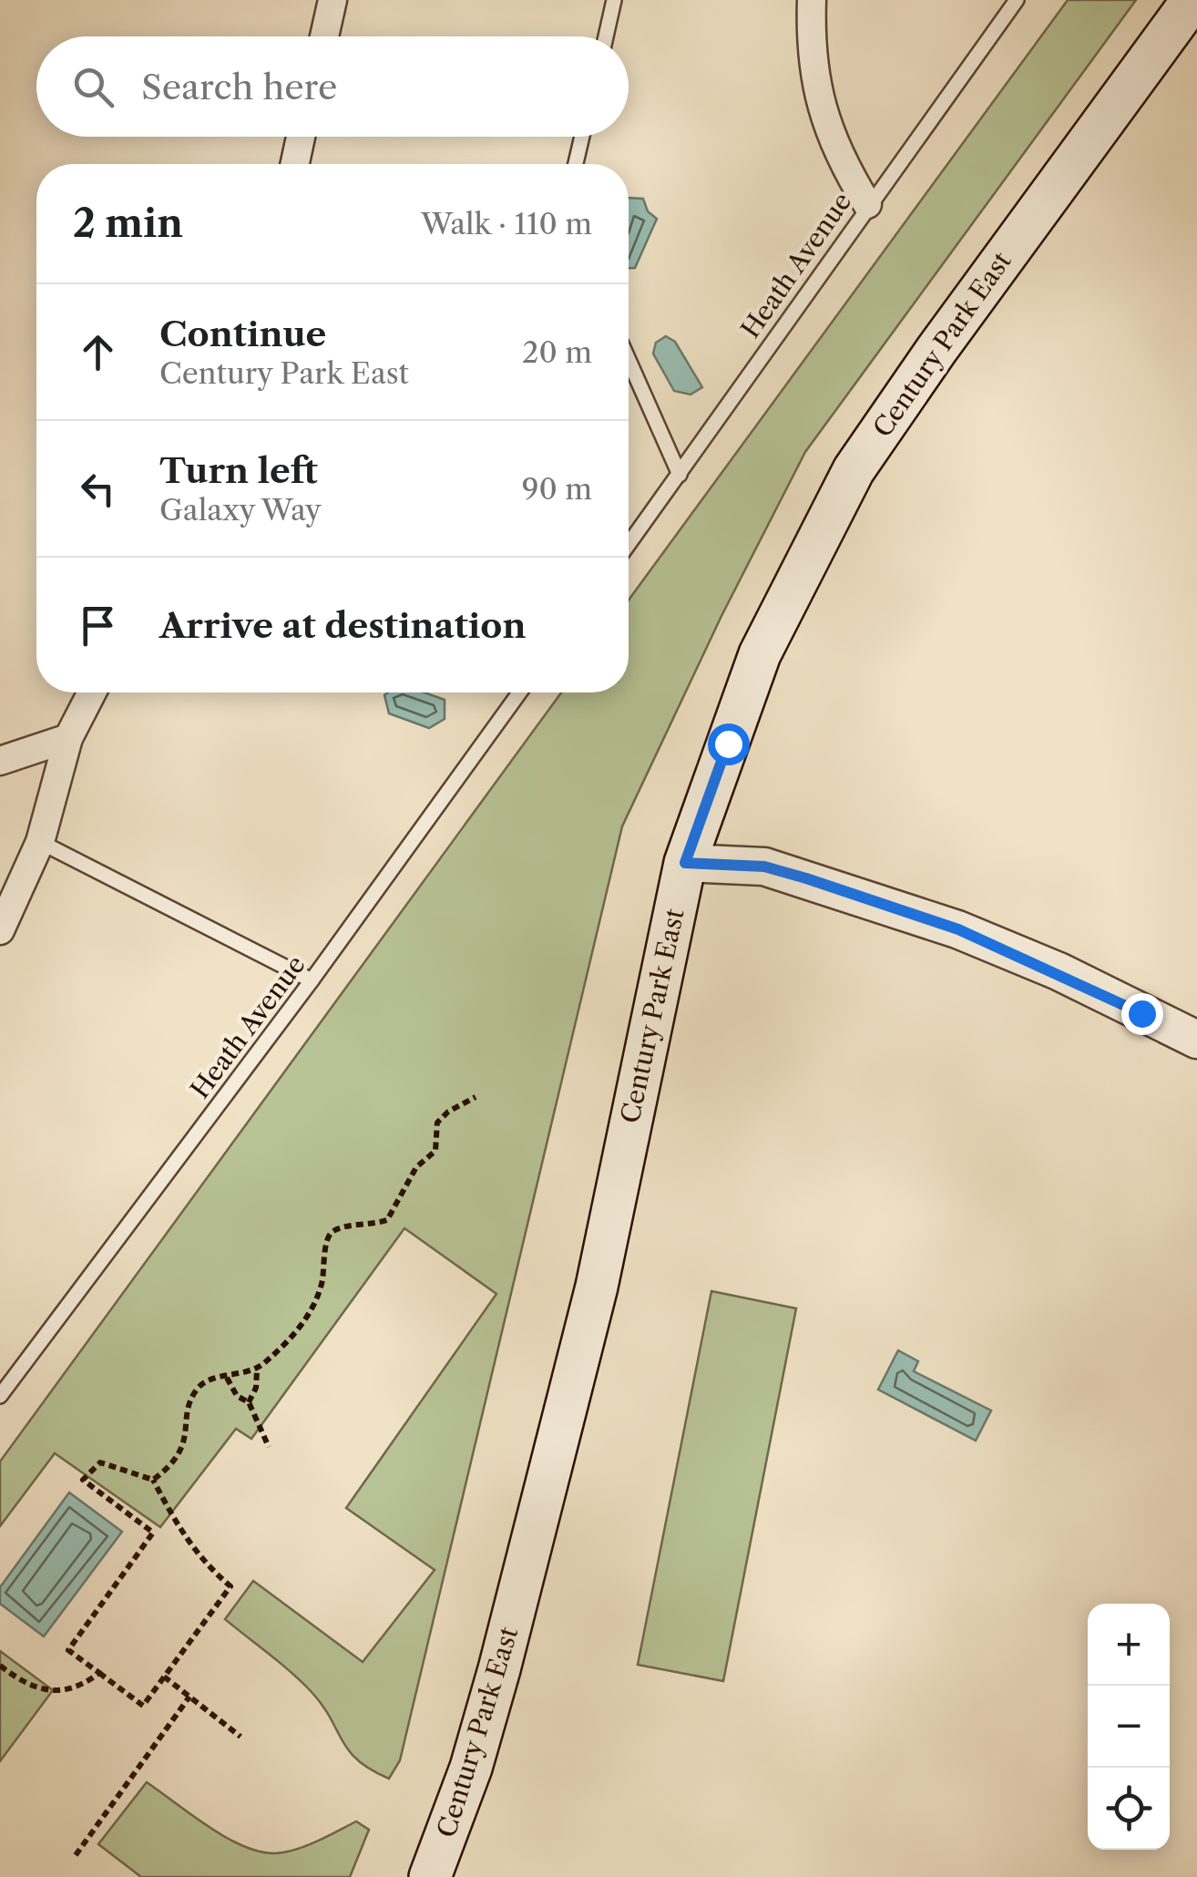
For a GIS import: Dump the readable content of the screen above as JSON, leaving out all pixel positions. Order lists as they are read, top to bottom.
{
  "streets": {
    "main road": ["Century Park East"],
    "lane": ["Heath Avenue"]
  },
  "page": {
    "search": "Search here",
    "heading": ["2 min", "Walk · 110 m"],
    "list": [
      ["Continue", "Century Park East", "20 m"],
      ["Turn left", "Galaxy Way", "90 m"],
      "Arrive at destination"
    ],
    "map_buttons": ["+", "−"]
  }
}
